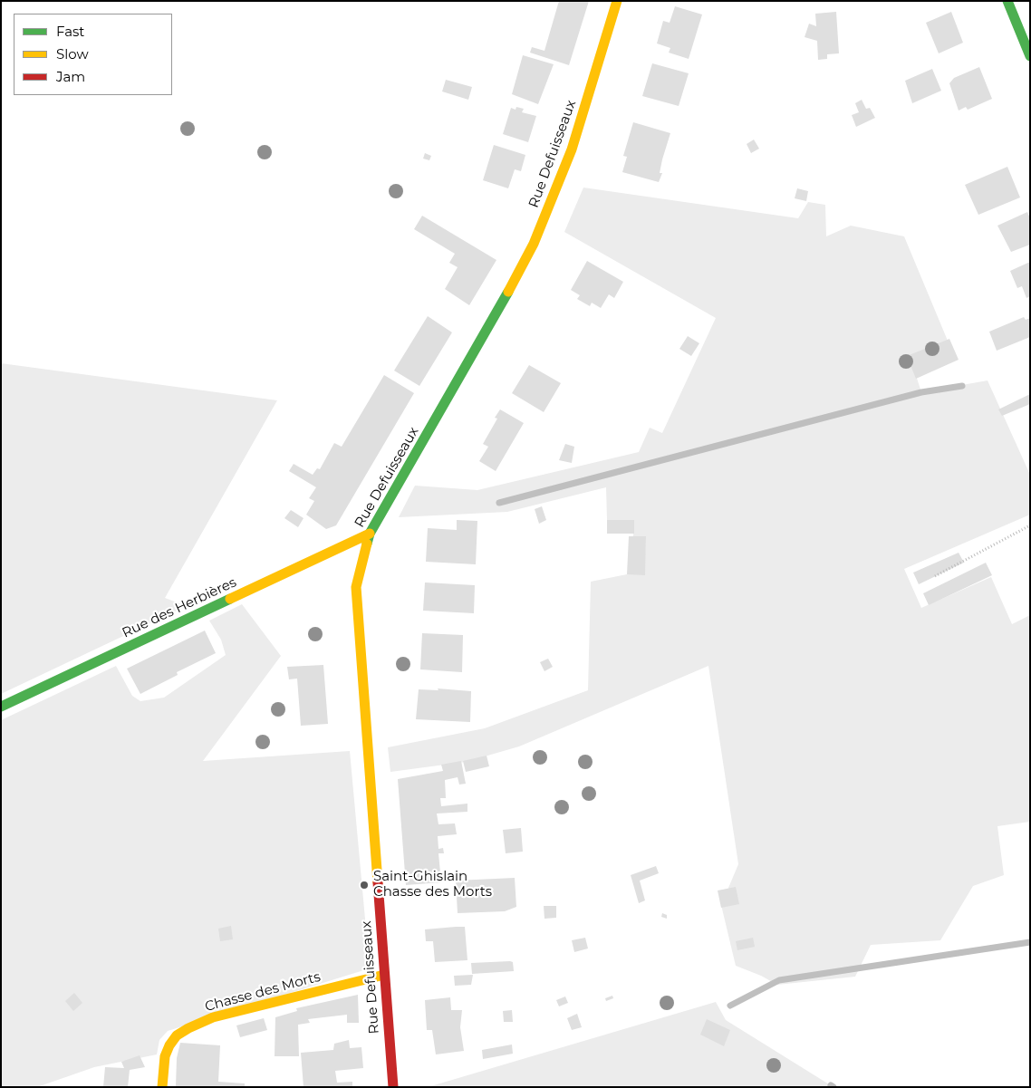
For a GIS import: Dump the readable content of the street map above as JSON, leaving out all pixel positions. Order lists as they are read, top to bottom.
{
  "streets": {
    "street": ["Rue Defuisseaux", "Rue des Herbières", "Chasse des Morts"]
  },
  "crossings": [
    ["Rue Defuisseaux", "Rue des Herbières"],
    ["Rue Defuisseaux", "Chasse des Morts"]
  ],
  "places": ["Saint-Ghislain Chasse des Morts"],
  "legend": ["Fast", "Slow", "Jam"]
}
